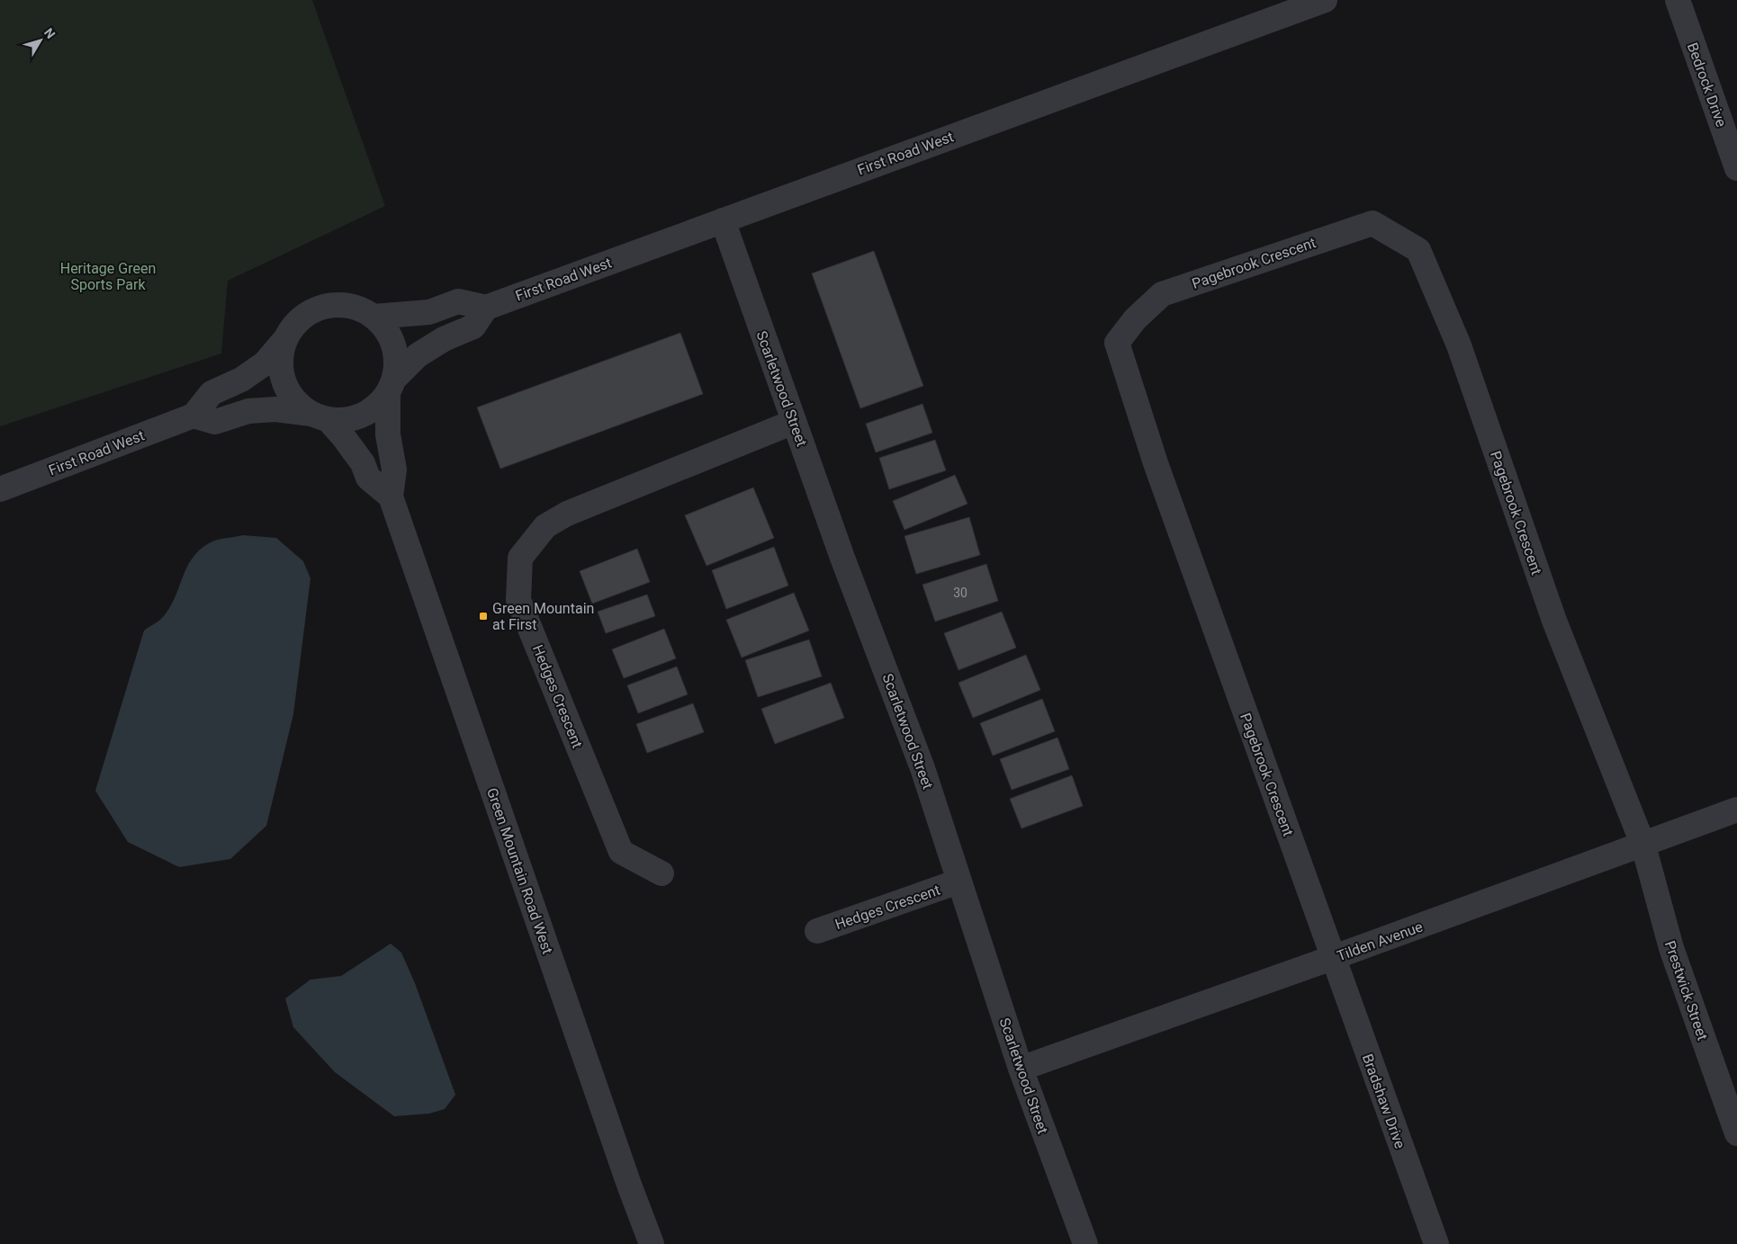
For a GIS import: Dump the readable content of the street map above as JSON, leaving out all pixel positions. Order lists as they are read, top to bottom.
{
  "streets": {
    "street": [
      "Bedrock Drive",
      "First Road West",
      "Pagebrook Crescent",
      "Scarletwood Street",
      "Hedges Crescent",
      "Green Mountain Road West",
      "Tilden Avenue",
      "Prestwick Street",
      "Bradshaw Drive"
    ]
  },
  "crossings": [
    ["First Road West", "Scarletwood Street"],
    ["Pagebrook Crescent", "Tilden Avenue"],
    ["Pagebrook Crescent", "Prestwick Street"],
    ["Pagebrook Crescent", "Bradshaw Drive"],
    ["Scarletwood Street", "Hedges Crescent"],
    ["Scarletwood Street", "Tilden Avenue"],
    ["Tilden Avenue", "Prestwick Street"],
    ["Tilden Avenue", "Bradshaw Drive"]
  ],
  "parks": ["Heritage Green Sports Park"],
  "places": {
    "transit": ["Green Mountain at First"]
  },
  "house_numbers": ["30"],
  "north": "top right"
}
